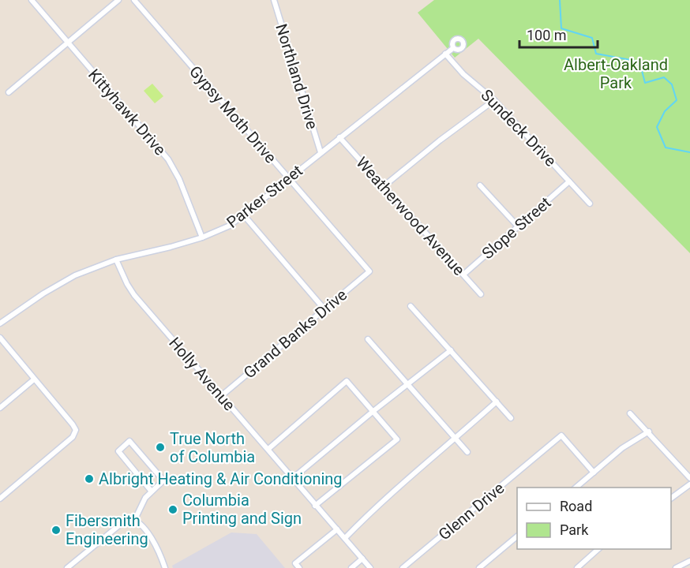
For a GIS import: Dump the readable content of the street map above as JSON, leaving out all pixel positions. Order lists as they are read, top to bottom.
{
  "streets": {
    "street": [
      "Northland Drive",
      "Kittyhawk Drive",
      "Gypsy Moth Drive",
      "Sundeck Drive",
      "Parker Street",
      "Weatherwood Avenue",
      "Slope Street",
      "Grand Banks Drive",
      "Holly Avenue",
      "Glenn Drive"
    ]
  },
  "crossings": [
    ["Northland Drive", "Parker Street"],
    ["Kittyhawk Drive", "Parker Street"],
    ["Gypsy Moth Drive", "Parker Street"],
    ["Gypsy Moth Drive", "Grand Banks Drive"],
    ["Sundeck Drive", "Parker Street"],
    ["Sundeck Drive", "Slope Street"],
    ["Parker Street", "Weatherwood Avenue"],
    ["Parker Street", "Holly Avenue"],
    ["Weatherwood Avenue", "Slope Street"],
    ["Grand Banks Drive", "Holly Avenue"]
  ],
  "parks": ["Albert-Oakland Park"],
  "places": [
    "True North of Columbia",
    "Albright Heating & Air Conditioning",
    "Columbia Printing and Sign",
    "Fibersmith Engineering"
  ],
  "legend": ["Road", "Park"],
  "scale_bar": "100 m"
}
